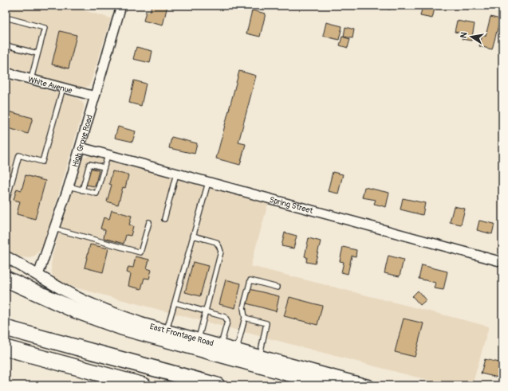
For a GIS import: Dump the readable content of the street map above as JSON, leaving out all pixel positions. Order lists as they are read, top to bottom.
{
  "streets": {
    "street": [
      "White Avenue",
      "High Grove Road",
      "Spring Street",
      "East Frontage Road"
    ]
  },
  "crossings": [
    ["White Avenue", "High Grove Road"],
    ["High Grove Road", "Spring Street"],
    ["High Grove Road", "East Frontage Road"]
  ],
  "north": "left"
}
